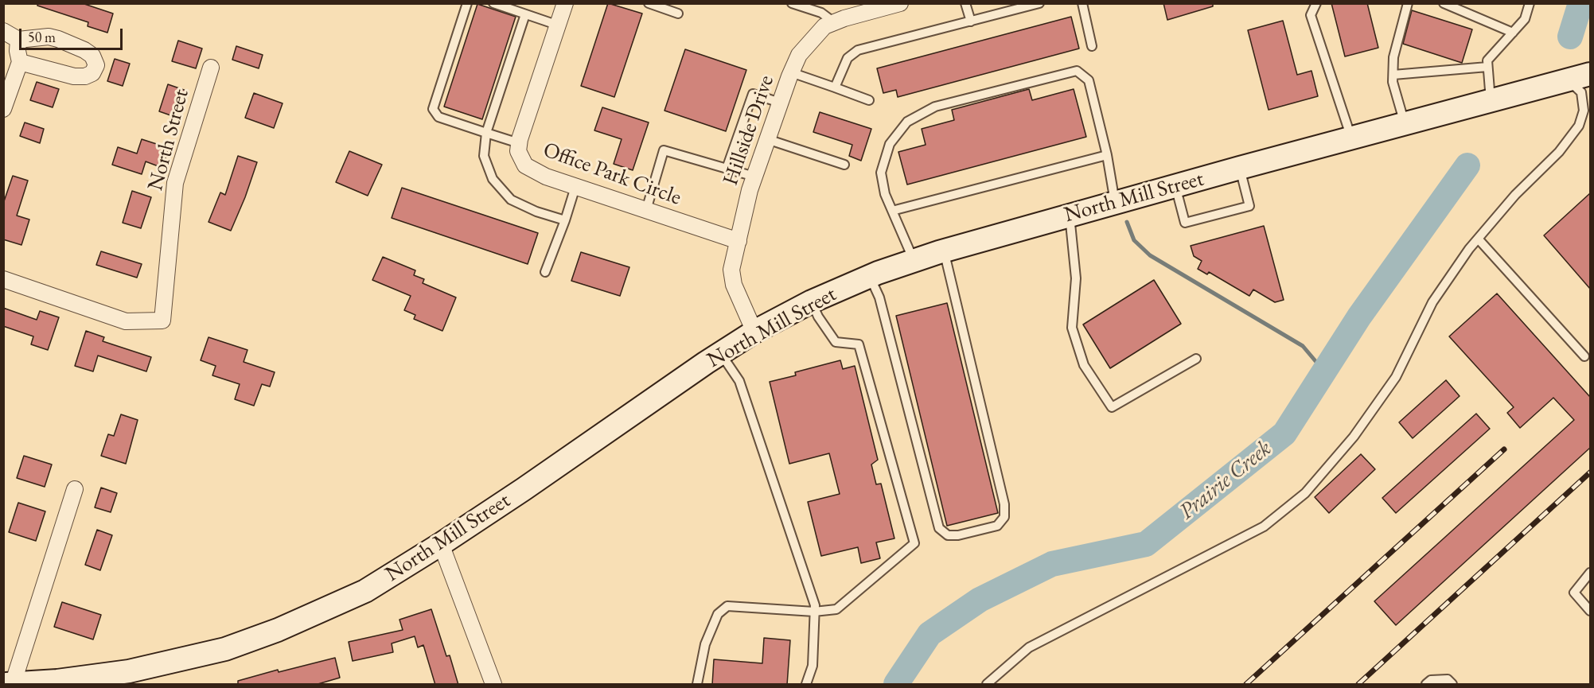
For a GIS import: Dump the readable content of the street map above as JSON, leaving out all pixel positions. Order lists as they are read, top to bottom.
{
  "streets": {
    "main road": ["North Mill Street"],
    "street": ["Hillside Drive", "North Street", "Office Park Circle"]
  },
  "crossings": [
    ["Hillside Drive", "Office Park Circle"],
    ["Hillside Drive", "North Mill Street"]
  ],
  "water": ["Prairie Creek"],
  "scale_bar": "50 m"
}
